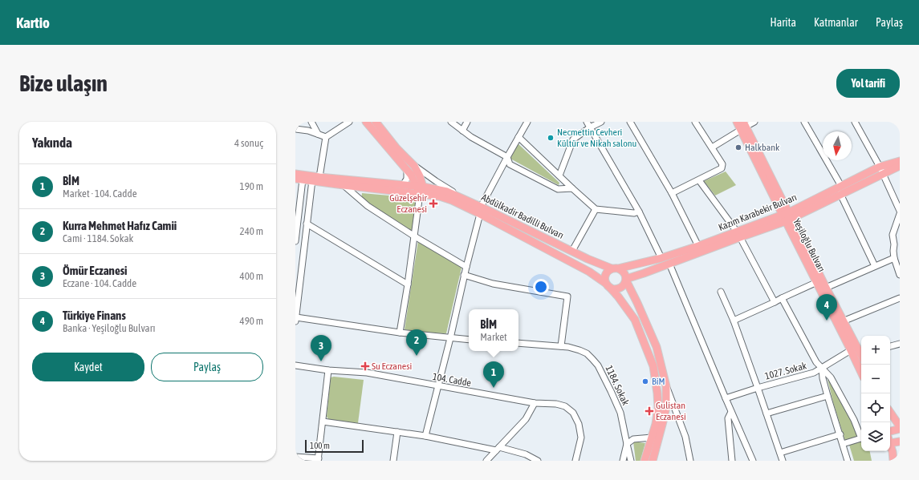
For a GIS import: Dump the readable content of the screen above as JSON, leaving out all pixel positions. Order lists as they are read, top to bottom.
{
  "streets": {
    "main road": ["Kazım Karabekir Bulvarı", "Abdülkadir Badilli Bulvarı", "Yeşiloğlu Bulvarı"],
    "street": ["1027. Sokak", "104. Cadde", "1184. Sokak"]
  },
  "crossings": [
    ["Kazım Karabekir Bulvarı", "Abdülkadir Badilli Bulvarı"],
    ["Kazım Karabekir Bulvarı", "Yeşiloğlu Bulvarı"],
    ["Yeşiloğlu Bulvarı", "1027. Sokak"]
  ],
  "places": {
    "other": ["Necmettin Cevheri Kültür ve Nikah salonu", "Halkbank", "BiM"],
    "health": ["Güzelşehir Eczanesi", "Su Eczanesi", "Gulistan Eczanesi"]
  },
  "scale_bar": "100 m",
  "north": "bottom",
  "page": {
    "header": "Kartio",
    "nav": ["Harita", "Katmanlar", "Paylaş"],
    "buttons": [
      "Yol tarifi",
      ["Kaydet", "Paylaş"]
    ],
    "title": "Bize ulaşın",
    "heading": ["Yakında", "4 sonuç"],
    "list": [
      {
        "mark": "1",
        "name": "BİM",
        "note": "Market · 104. Cadde",
        "value": "190 m"
      },
      {
        "mark": "2",
        "name": "Kurra Mehmet Hafız Camii",
        "note": "Cami · 1184. Sokak",
        "value": "240 m"
      },
      {
        "mark": "3",
        "name": "Ömür Eczanesi",
        "note": "Eczane · 104. Cadde",
        "value": "400 m"
      },
      {
        "mark": "4",
        "name": "Türkiye Finans",
        "note": "Banka · Yeşiloğlu Bulvarı",
        "value": "490 m"
      }
    ],
    "pins": [
      "4",
      "2",
      "3",
      "1"
    ],
    "popup": ["BİM", "Market"],
    "map_buttons": ["+", "−"],
    "scale": "100 m"
  }
}
